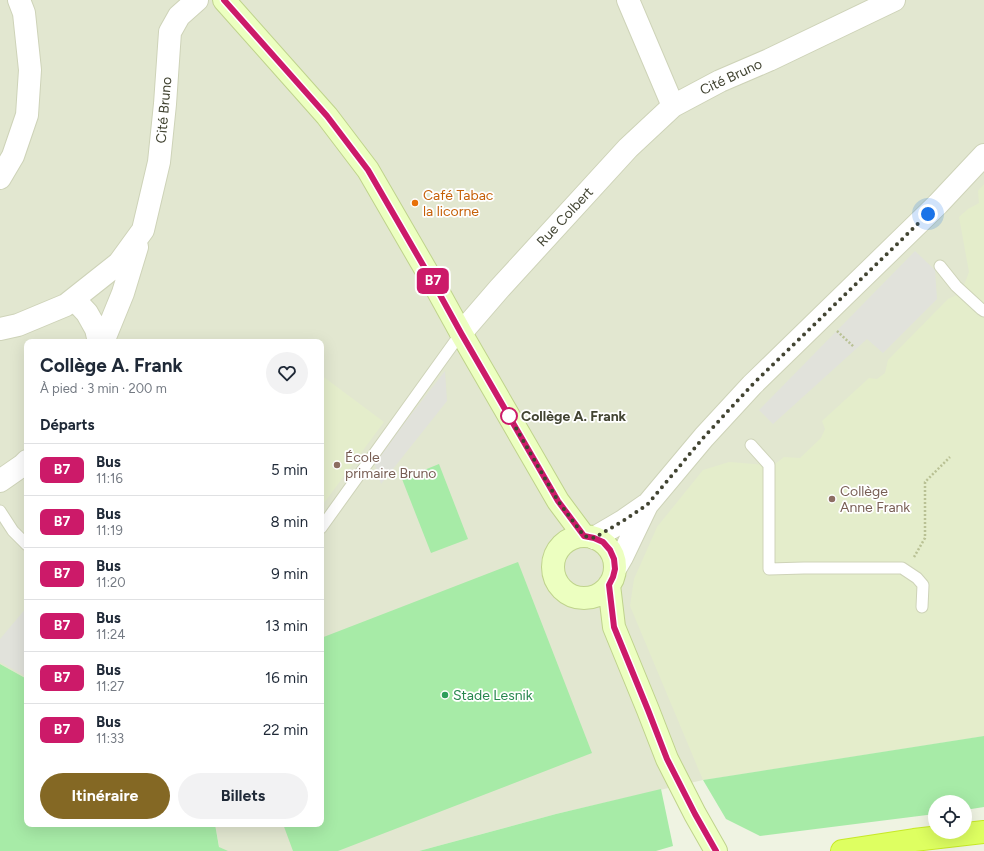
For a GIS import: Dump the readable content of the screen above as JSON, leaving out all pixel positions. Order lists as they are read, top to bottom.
{
  "streets": {
    "street": ["Cité Bruno", "Rue Colbert"]
  },
  "crossings": [
    ["Cité Bruno", "Rue Colbert"]
  ],
  "places": [
    "Café Tabac la licorne",
    "Collège A. Frank",
    "École primaire Bruno",
    "Collège Anne Frank",
    "Stade Lesnik"
  ],
  "lines": ["bus line B7"],
  "page": {
    "on_map": "B7",
    "heading": [
      ["Collège A. Frank", "À pied · 3 min · 200 m"],
      "Départs"
    ],
    "list": [
      {
        "mark": "B7",
        "name": "Bus",
        "note": "11:16",
        "value": "5 min"
      },
      {
        "mark": "B7",
        "name": "Bus",
        "note": "11:19",
        "value": "8 min"
      },
      {
        "mark": "B7",
        "name": "Bus",
        "note": "11:20",
        "value": "9 min"
      },
      {
        "mark": "B7",
        "name": "Bus",
        "note": "11:24",
        "value": "13 min"
      },
      {
        "mark": "B7",
        "name": "Bus",
        "note": "11:27",
        "value": "16 min"
      },
      {
        "mark": "B7",
        "name": "Bus",
        "note": "11:33",
        "value": "22 min"
      }
    ],
    "buttons": ["Itinéraire", "Billets"]
  }
}
